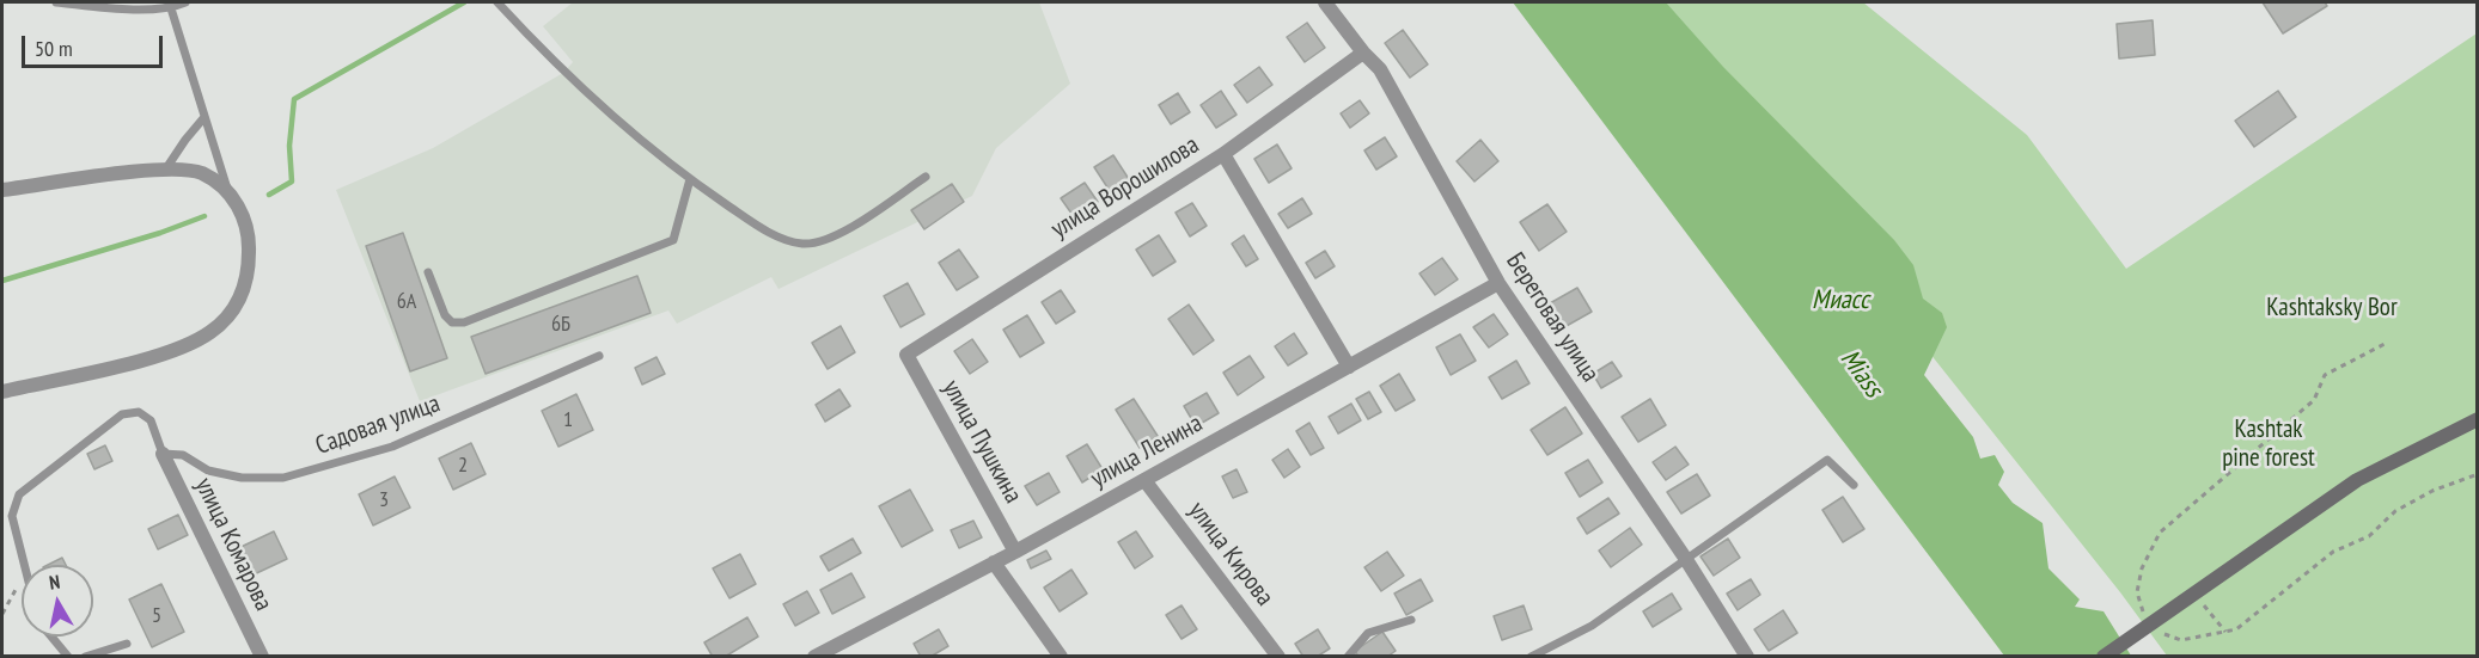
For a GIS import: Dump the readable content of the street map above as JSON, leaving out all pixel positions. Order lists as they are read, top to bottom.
{
  "streets": {
    "street": [
      "улица Ворошилова",
      "Береговая улица",
      "улица Пушкина",
      "улица Ленина",
      "улица Комарова",
      "улица Кирова"
    ],
    "lane": ["Садовая улица"]
  },
  "crossings": [
    ["улица Ворошилова", "Береговая улица"],
    ["улица Ворошилова", "улица Пушкина"],
    ["Береговая улица", "улица Ленина"],
    ["Садовая улица", "улица Комарова"],
    ["улица Пушкина", "улица Ленина"],
    ["улица Ленина", "улица Кирова"]
  ],
  "water": ["Миасс", "Miass"],
  "parks": ["Kashtaksky Bor", "Kashtak pine forest"],
  "house_numbers": [
    "6А",
    "6Б",
    "1",
    "2",
    "3",
    "5"
  ],
  "scale_bar": "50 m",
  "north": "top"
}
